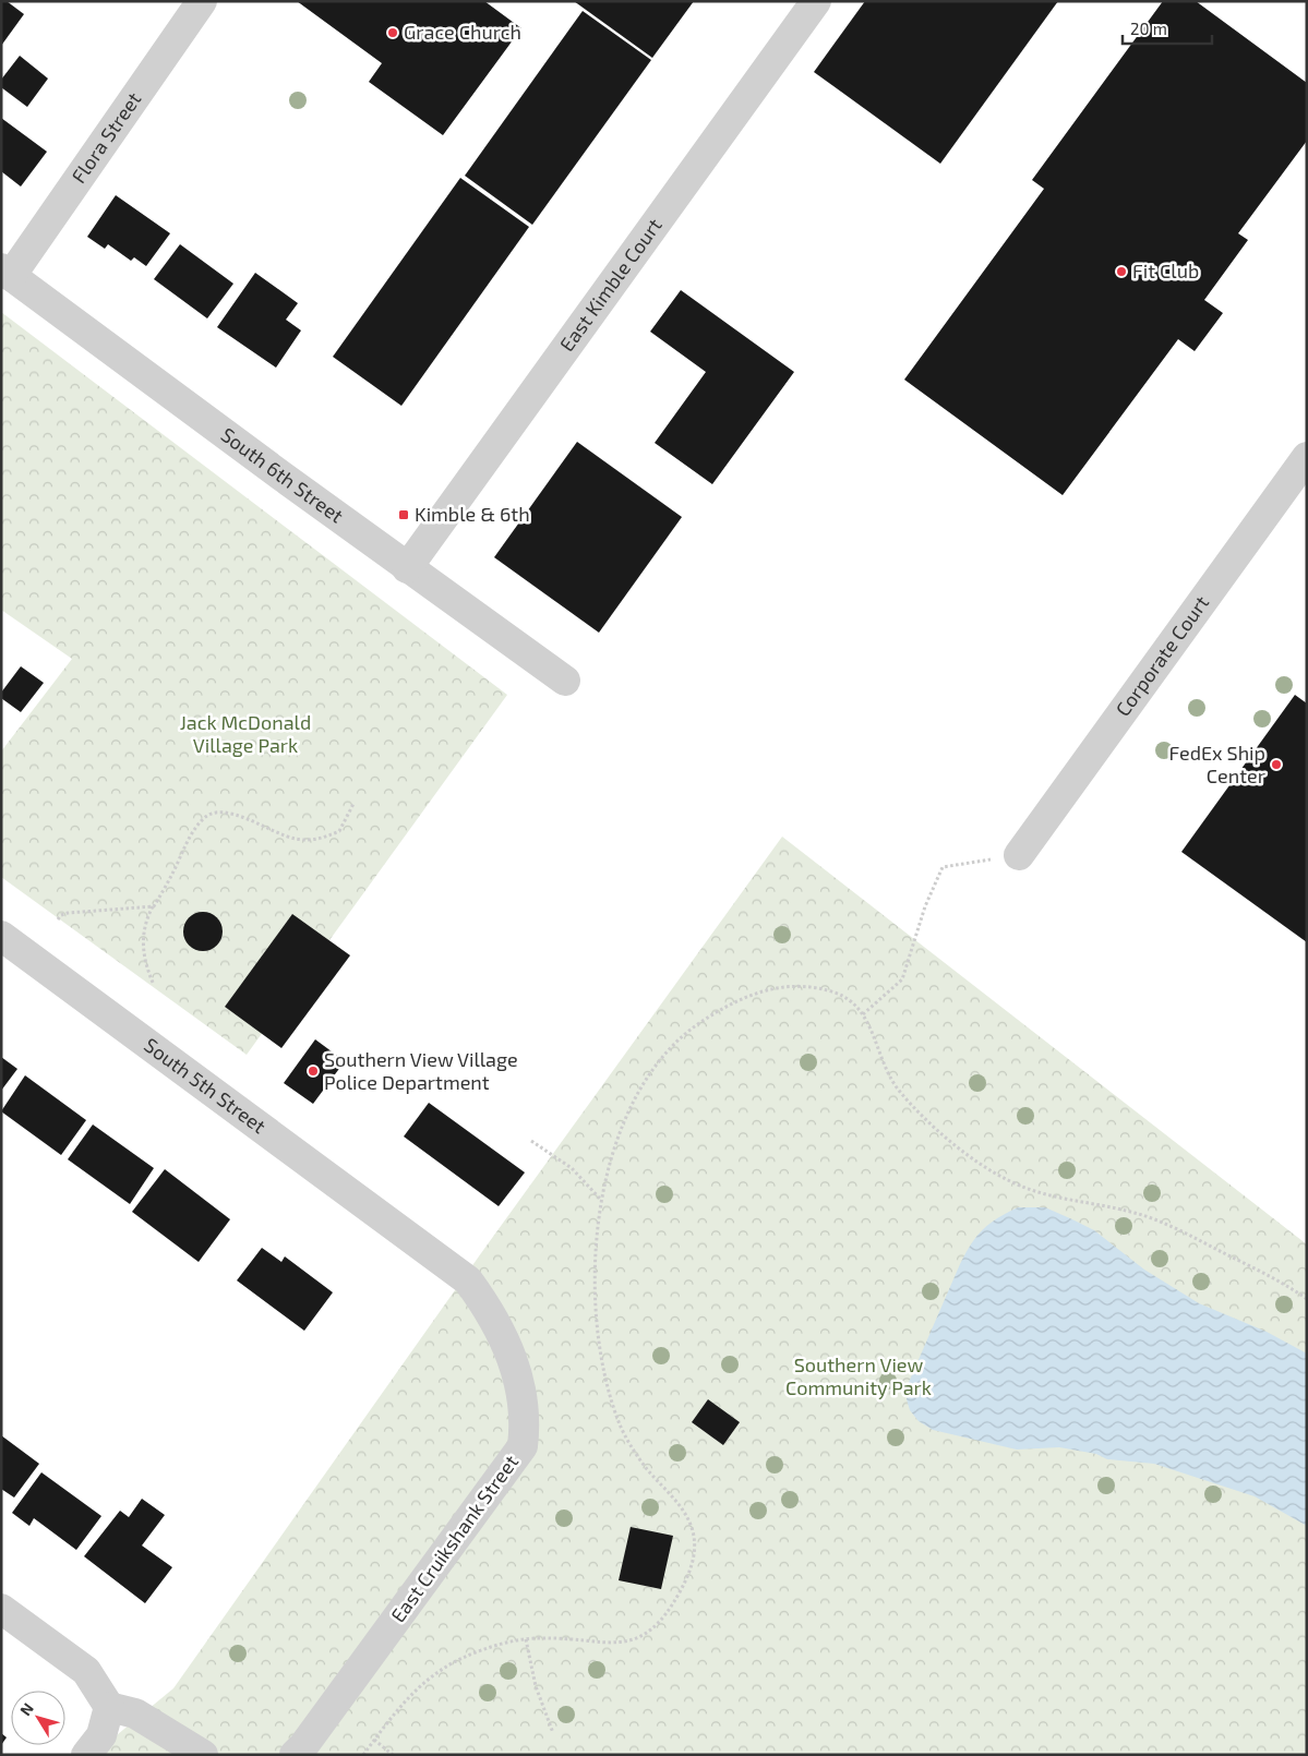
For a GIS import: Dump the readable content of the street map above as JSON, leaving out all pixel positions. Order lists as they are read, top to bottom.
{
  "streets": {
    "street": [
      "Flora Street",
      "East Kimble Court",
      "South 6th Street",
      "Corporate Court",
      "South 5th Street",
      "East Cruikshank Street"
    ]
  },
  "crossings": [
    ["Flora Street", "South 6th Street"],
    ["East Kimble Court", "South 6th Street"],
    ["South 5th Street", "East Cruikshank Street"]
  ],
  "parks": ["Jack McDonald Village Park", "Southern View Community Park"],
  "places": {
    "other": [
      "Grace Church",
      "Fit Club",
      "FedEx Ship Center",
      "Southern View Village Police Department"
    ],
    "transit": ["Kimble & 6th"]
  },
  "scale_bar": "20 m",
  "north": "top left"
}
